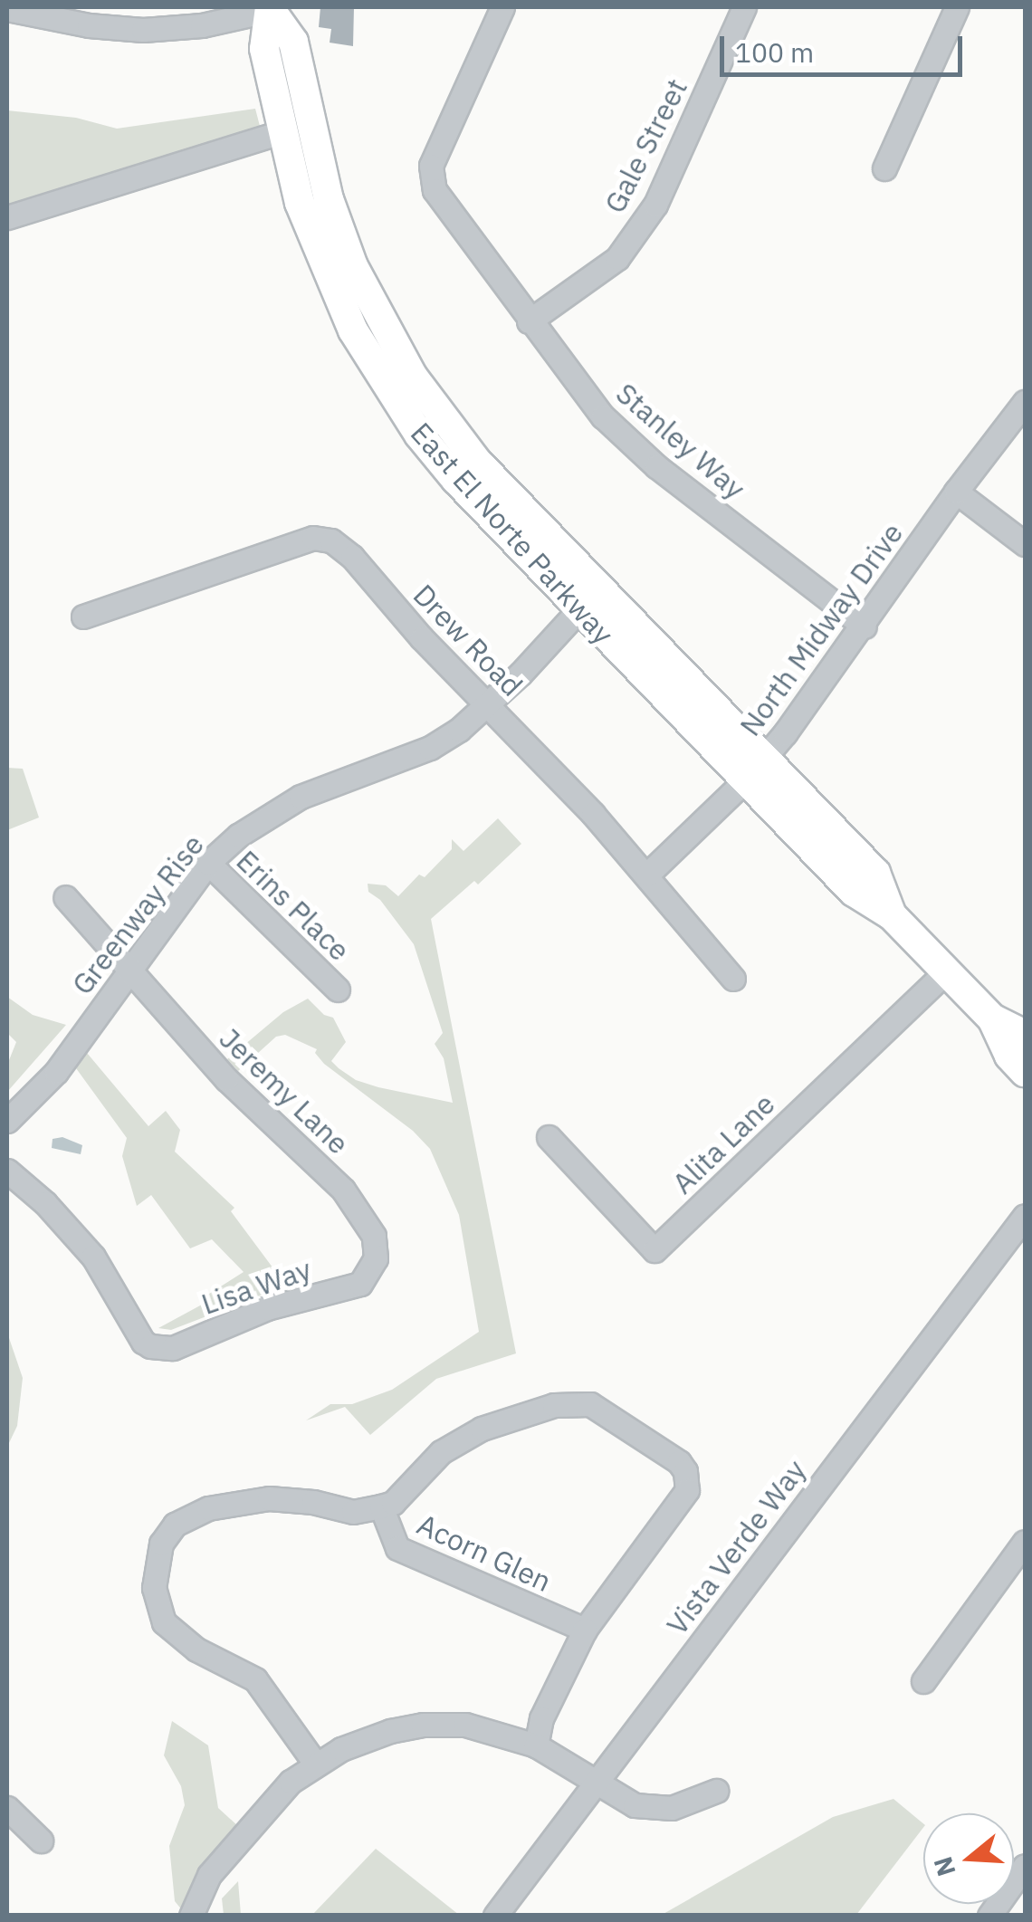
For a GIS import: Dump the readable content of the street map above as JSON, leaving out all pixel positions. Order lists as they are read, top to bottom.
{
  "streets": {
    "main road": ["East El Norte Parkway"],
    "street": [
      "Gale Street",
      "Stanley Way",
      "North Midway Drive",
      "Drew Road",
      "Erins Place",
      "Greenway Rise",
      "Jeremy Lane",
      "Alita Lane",
      "Lisa Way",
      "Vista Verde Way",
      "Acorn Glen"
    ]
  },
  "crossings": [
    ["Gale Street", "Stanley Way"],
    ["Stanley Way", "North Midway Drive"],
    ["East El Norte Parkway", "North Midway Drive"],
    ["East El Norte Parkway", "Greenway Rise"],
    ["East El Norte Parkway", "Alita Lane"],
    ["North Midway Drive", "Drew Road"],
    ["Drew Road", "Greenway Rise"],
    ["Erins Place", "Greenway Rise"],
    ["Greenway Rise", "Jeremy Lane"],
    ["Jeremy Lane", "Lisa Way"]
  ],
  "scale_bar": "100 m",
  "north": "left"
}
